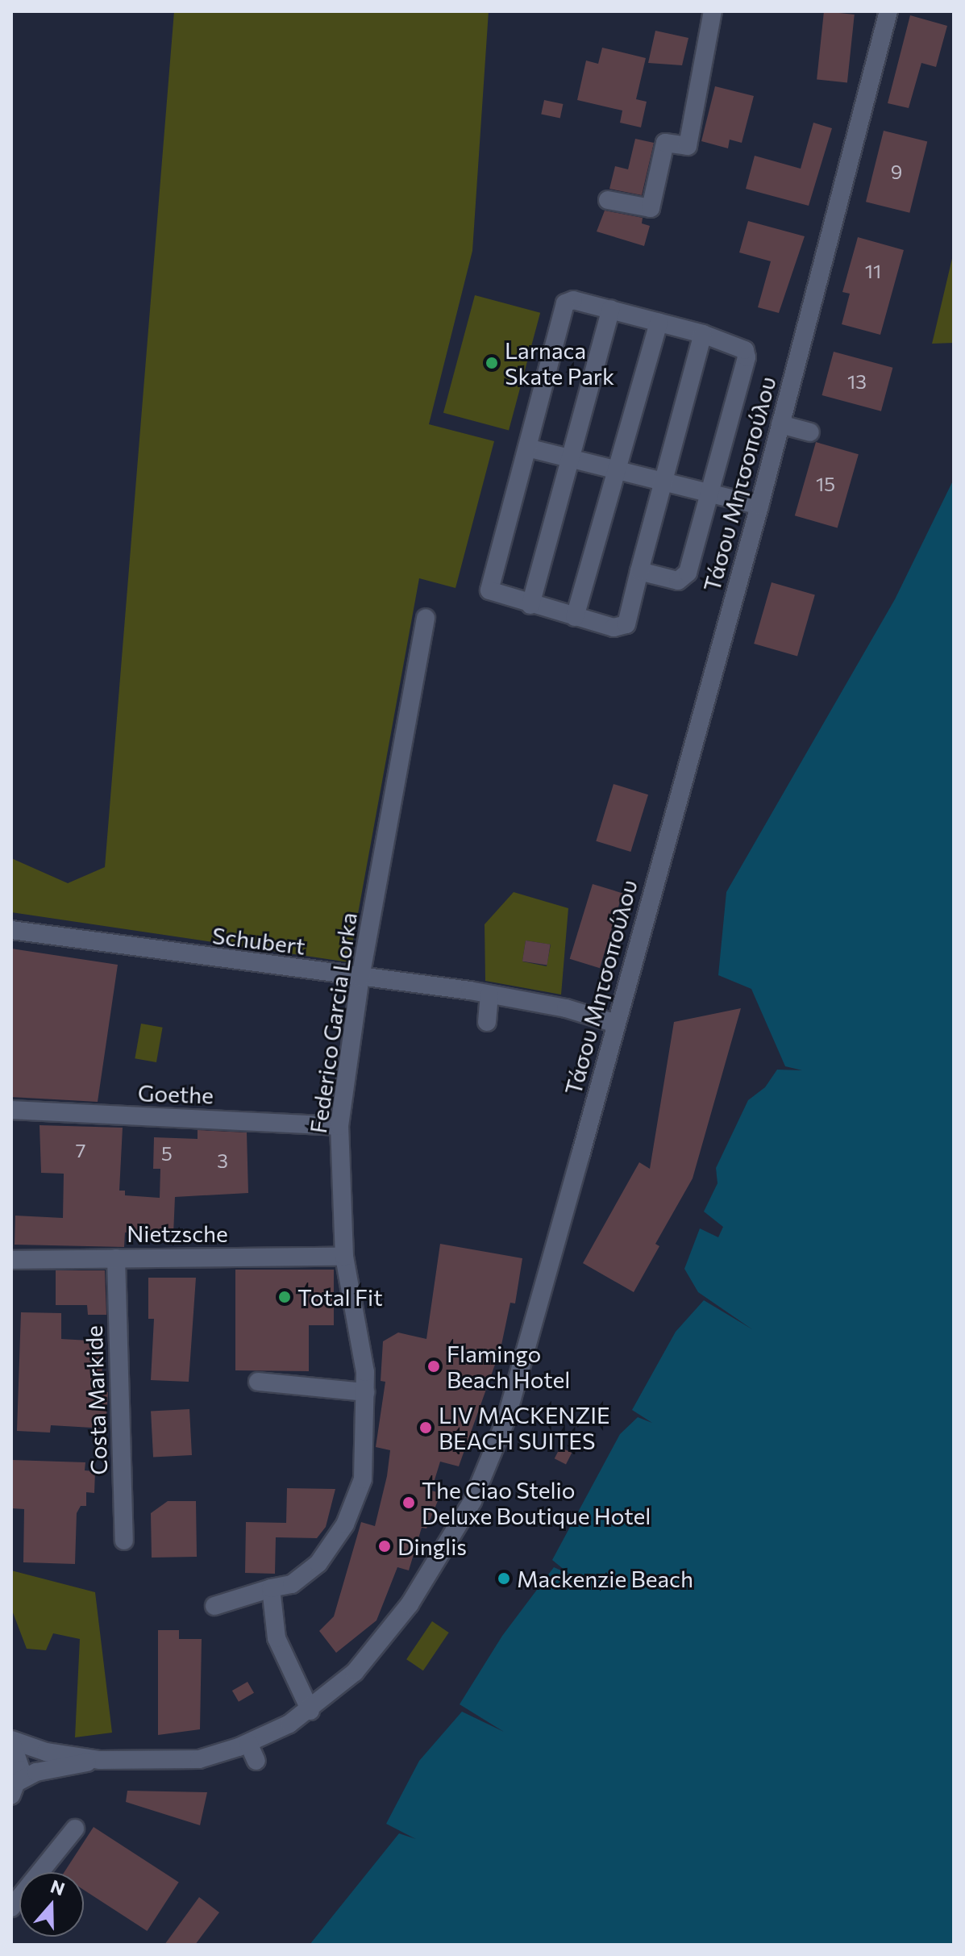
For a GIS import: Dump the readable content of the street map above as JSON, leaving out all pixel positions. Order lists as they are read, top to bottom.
{
  "streets": {
    "street": [
      "Τάσου Μητσοπούλου",
      "Schubert",
      "Federico Garcia Lorka",
      "Goethe",
      "Nietzsche",
      "Costa Markide"
    ]
  },
  "crossings": [
    ["Τάσου Μητσοπούλου", "Schubert"],
    ["Schubert", "Federico Garcia Lorka"],
    ["Federico Garcia Lorka", "Goethe"],
    ["Federico Garcia Lorka", "Nietzsche"],
    ["Nietzsche", "Costa Markide"]
  ],
  "places": [
    "Larnaca Skate Park",
    "Total Fit",
    "Flamingo Beach Hotel",
    "LIV MACKENZIE BEACH SUITES",
    "The Ciao Stelio Deluxe Boutique Hotel",
    "Dinglis",
    "Mackenzie Beach"
  ],
  "house_numbers": [
    "9",
    "11",
    "13",
    "15",
    "7",
    "5",
    "3"
  ],
  "north": "top"
}
